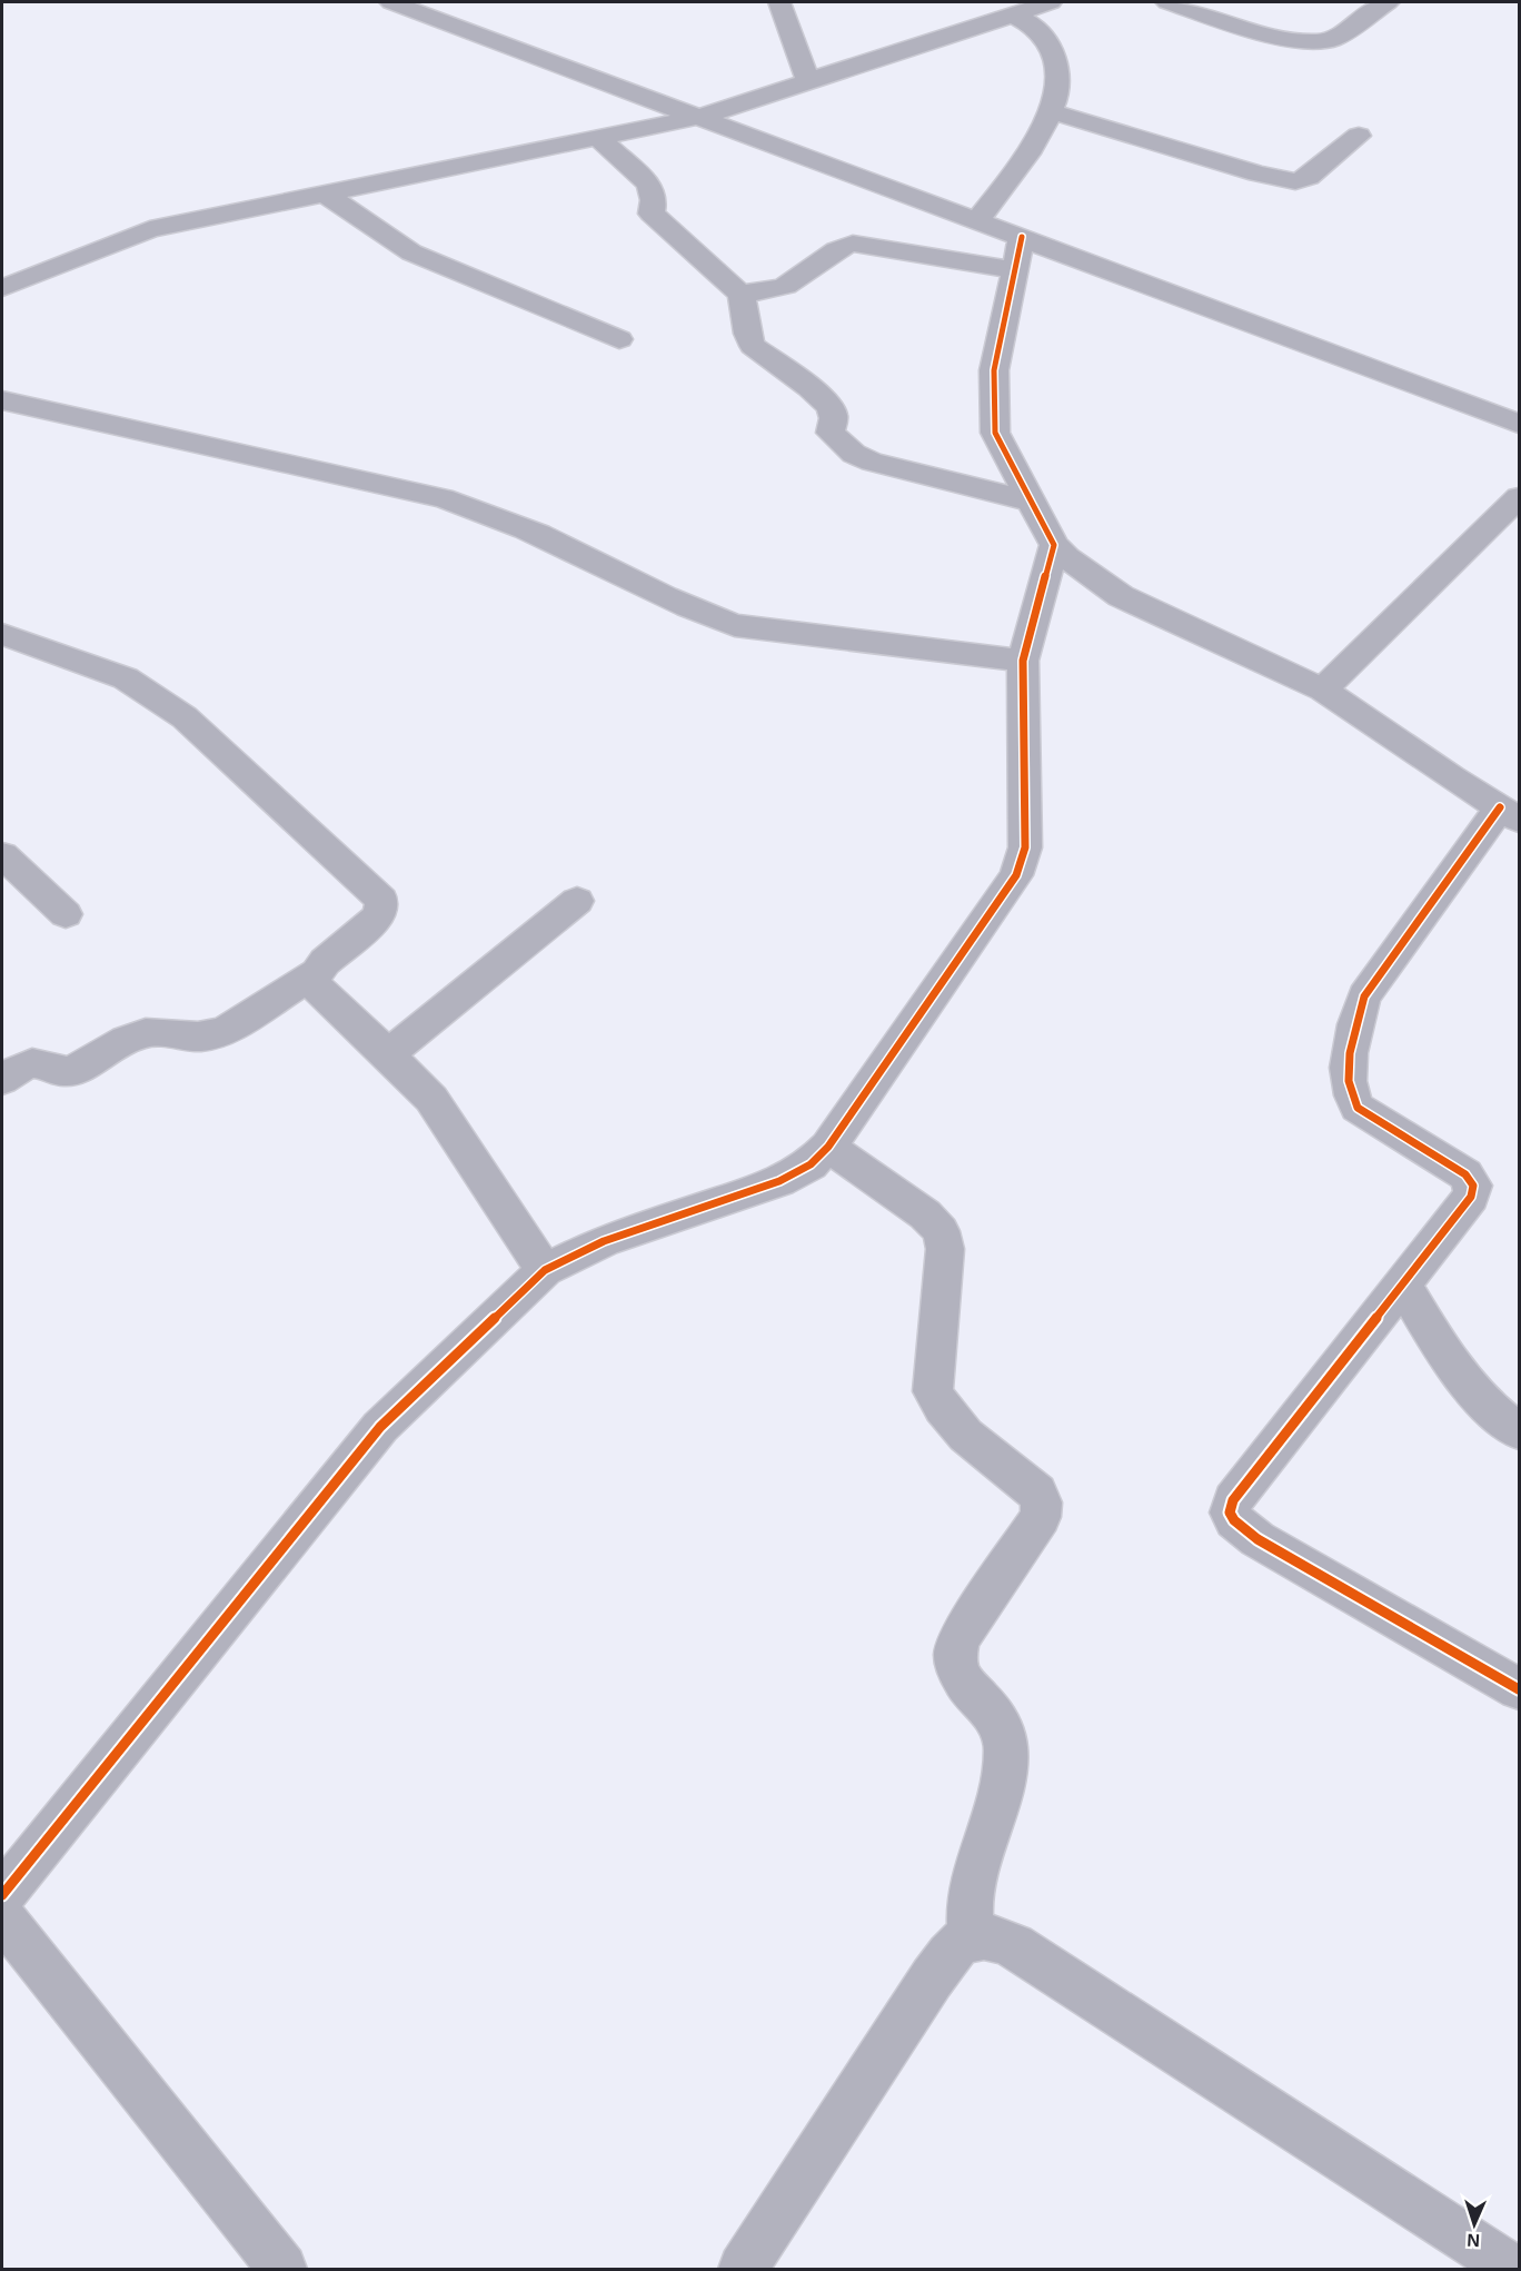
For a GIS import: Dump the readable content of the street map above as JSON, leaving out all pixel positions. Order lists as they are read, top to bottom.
{
  "north": "bottom"
}
